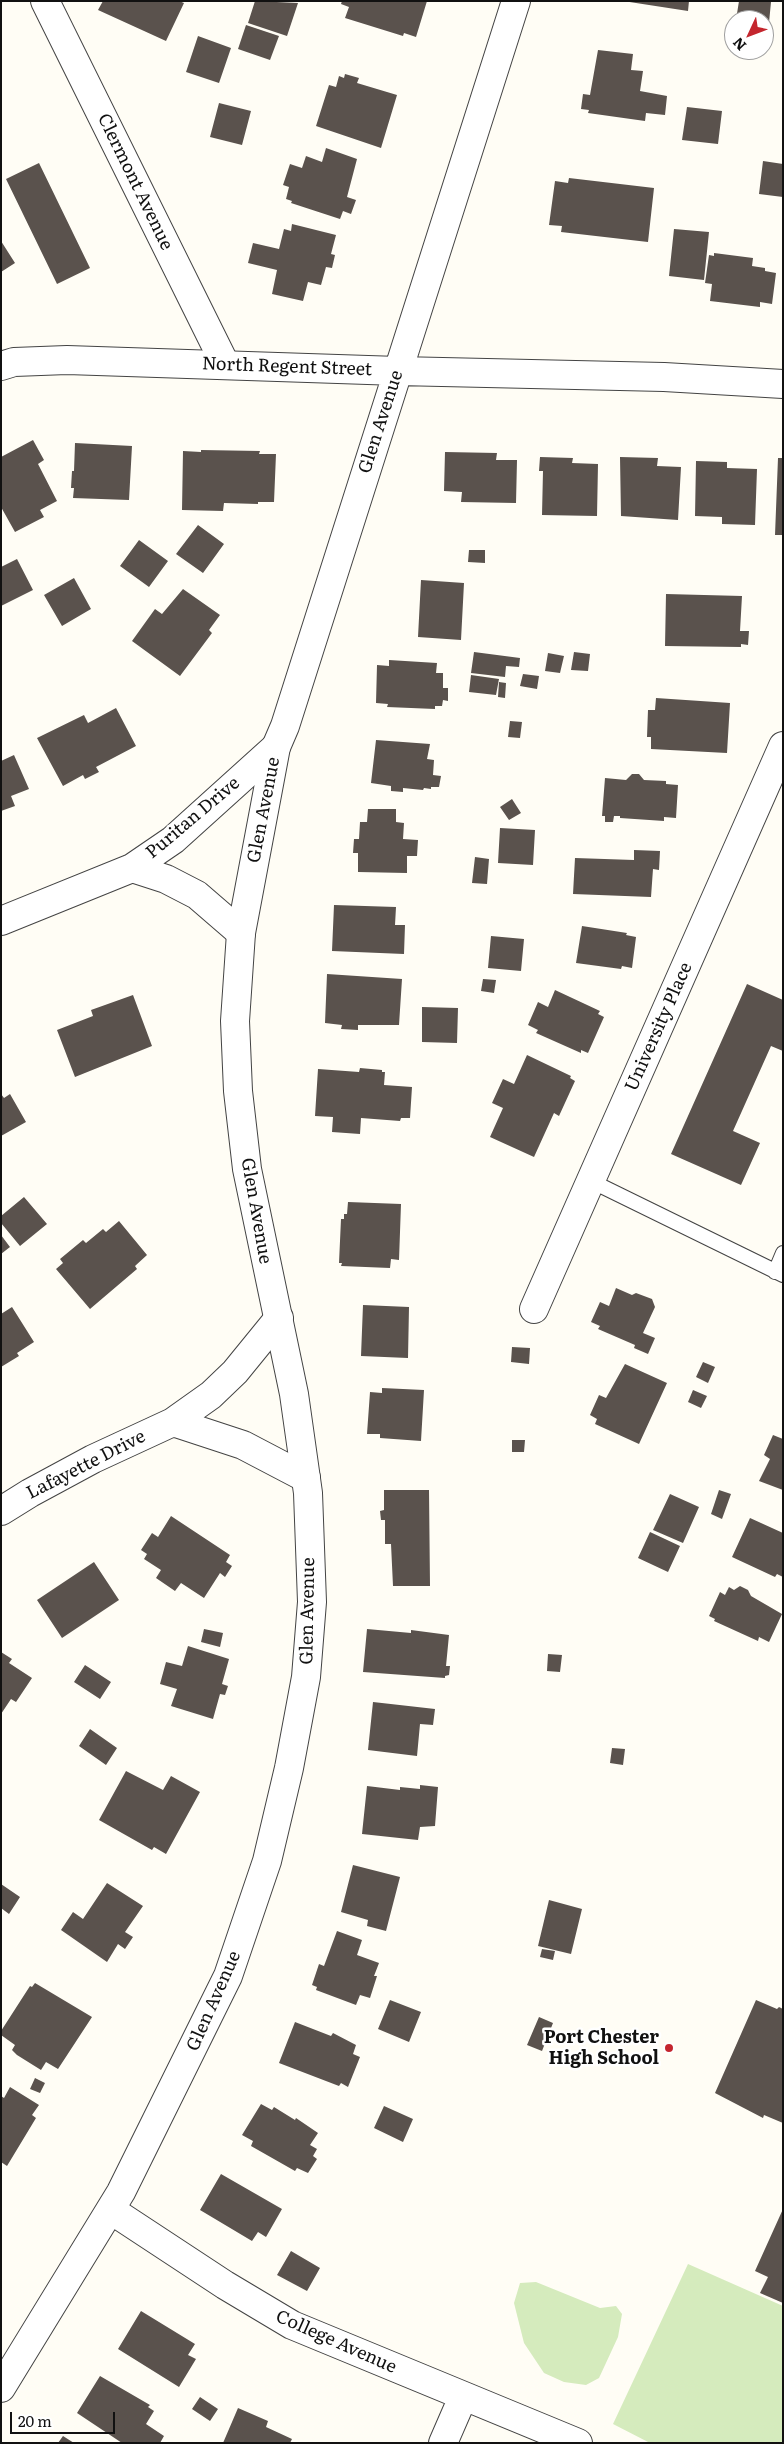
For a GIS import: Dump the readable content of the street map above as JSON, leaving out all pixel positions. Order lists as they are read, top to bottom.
{
  "streets": {
    "street": [
      "Clermont Avenue",
      "North Regent Street",
      "Glen Avenue",
      "Puritan Drive",
      "University Place",
      "Lafayette Drive",
      "College Avenue"
    ]
  },
  "crossings": [
    ["Clermont Avenue", "North Regent Street"],
    ["North Regent Street", "Glen Avenue"],
    ["Glen Avenue", "Puritan Drive"],
    ["Glen Avenue", "Lafayette Drive"],
    ["Glen Avenue", "College Avenue"]
  ],
  "places": ["Port Chester High School"],
  "scale_bar": "20 m",
  "north": "bottom left"
}
